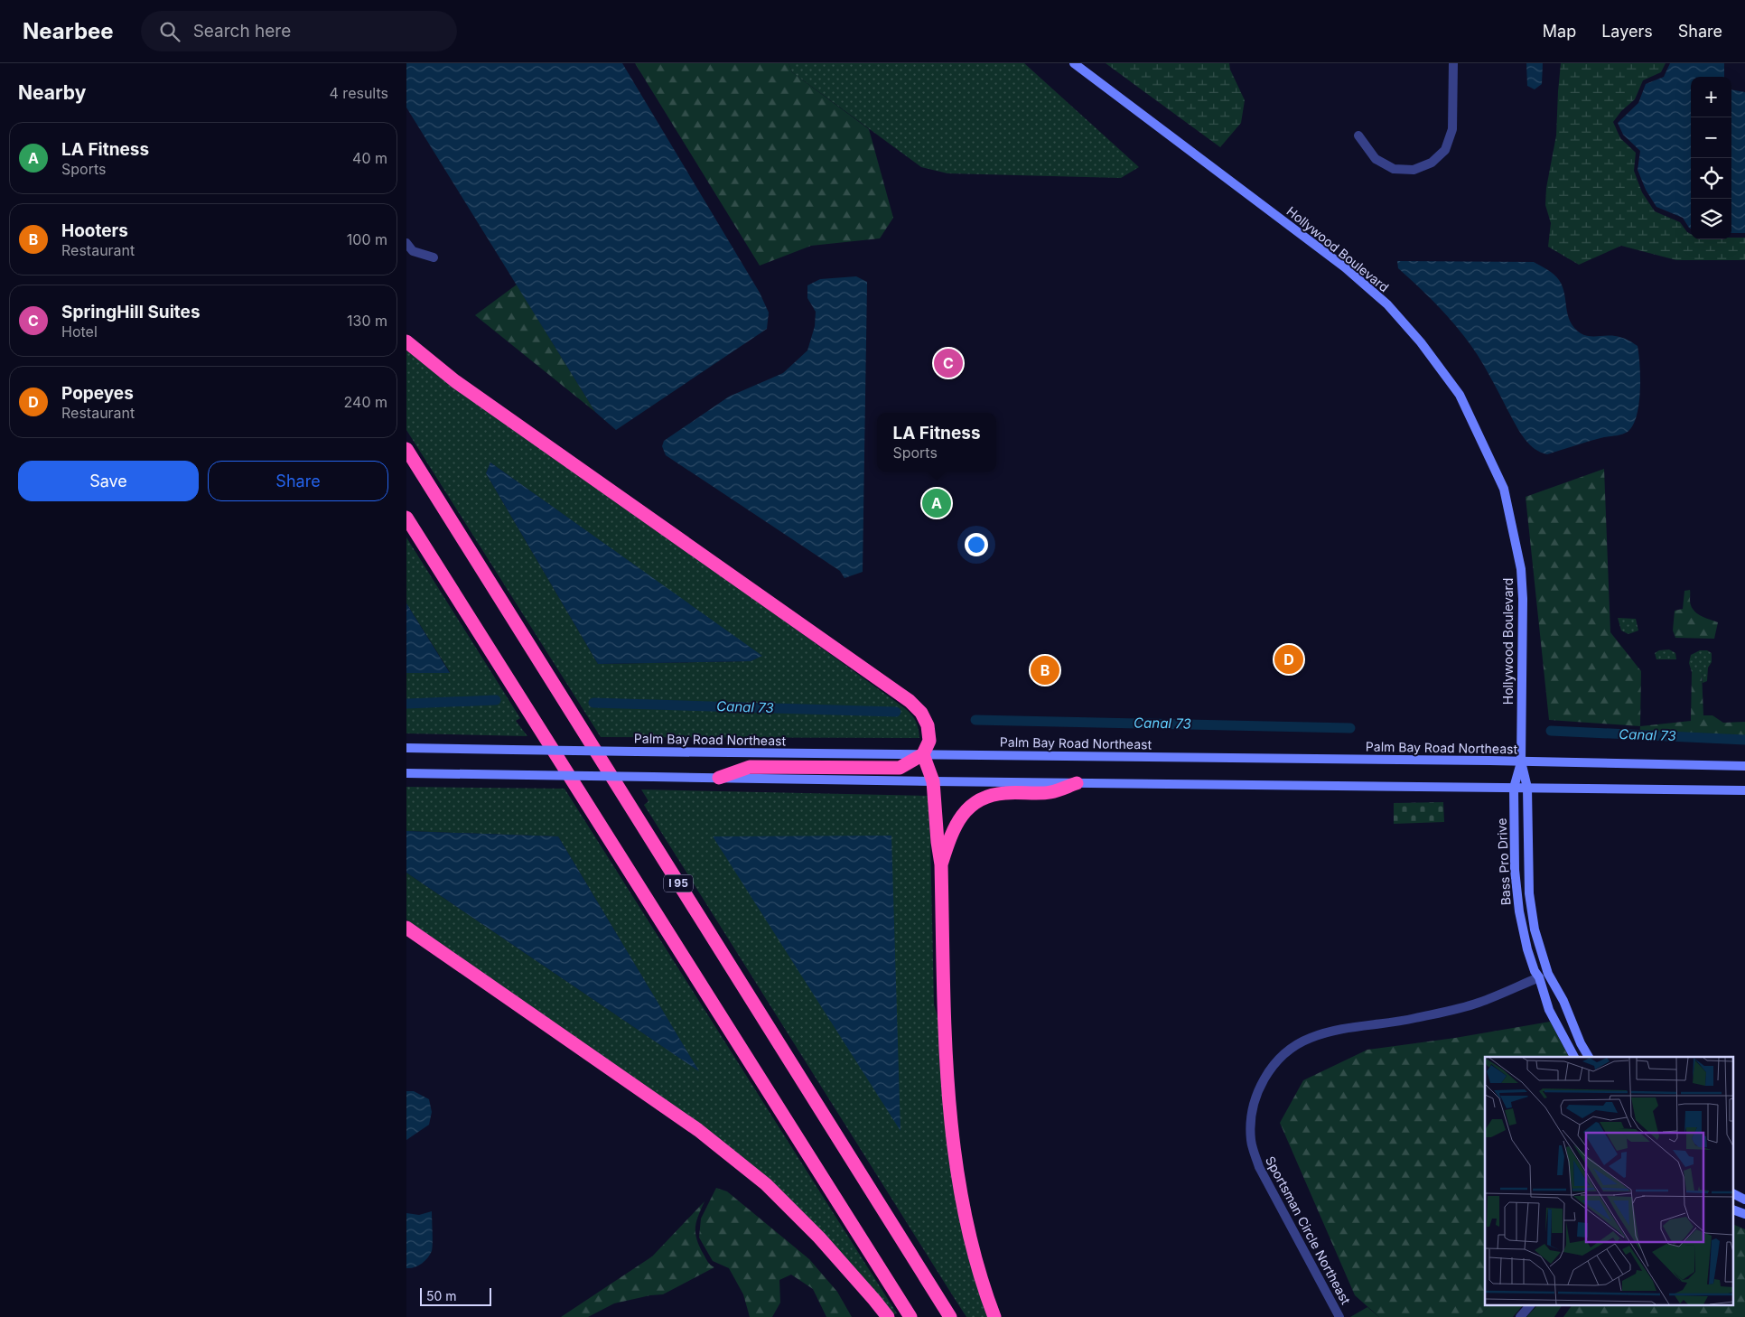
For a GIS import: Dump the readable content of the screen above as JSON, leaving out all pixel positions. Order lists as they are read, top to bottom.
{
  "streets": {
    "highway": ["I 95"],
    "main road": ["Hollywood Boulevard", "Palm Bay Road Northeast", "Bass Pro Drive"],
    "street": ["Sportsman Circle Northeast"]
  },
  "crossings": [
    ["Hollywood Boulevard", "Palm Bay Road Northeast"],
    ["Hollywood Boulevard", "Bass Pro Drive"],
    ["Palm Bay Road Northeast", "Bass Pro Drive"],
    ["Bass Pro Drive", "Sportsman Circle Northeast"]
  ],
  "water": ["Canal 73"],
  "scale_bar": "50 m",
  "page": {
    "header": "Nearbee",
    "search": "Search here",
    "nav": ["Map", "Layers", "Share"],
    "heading": ["Nearby", "4 results"],
    "map_buttons": ["+", "−"],
    "list": [
      {
        "mark": "A",
        "name": "LA Fitness",
        "note": "Sports",
        "value": "40 m"
      },
      {
        "mark": "B",
        "name": "Hooters",
        "note": "Restaurant",
        "value": "100 m"
      },
      {
        "mark": "C",
        "name": "SpringHill Suites",
        "note": "Hotel",
        "value": "130 m"
      },
      {
        "mark": "D",
        "name": "Popeyes",
        "note": "Restaurant",
        "value": "240 m"
      }
    ],
    "pins": [
      "C",
      "A",
      "D",
      "B"
    ],
    "popup": ["LA Fitness", "Sports"],
    "buttons": ["Save", "Share"],
    "scale": "50 m"
  }
}
